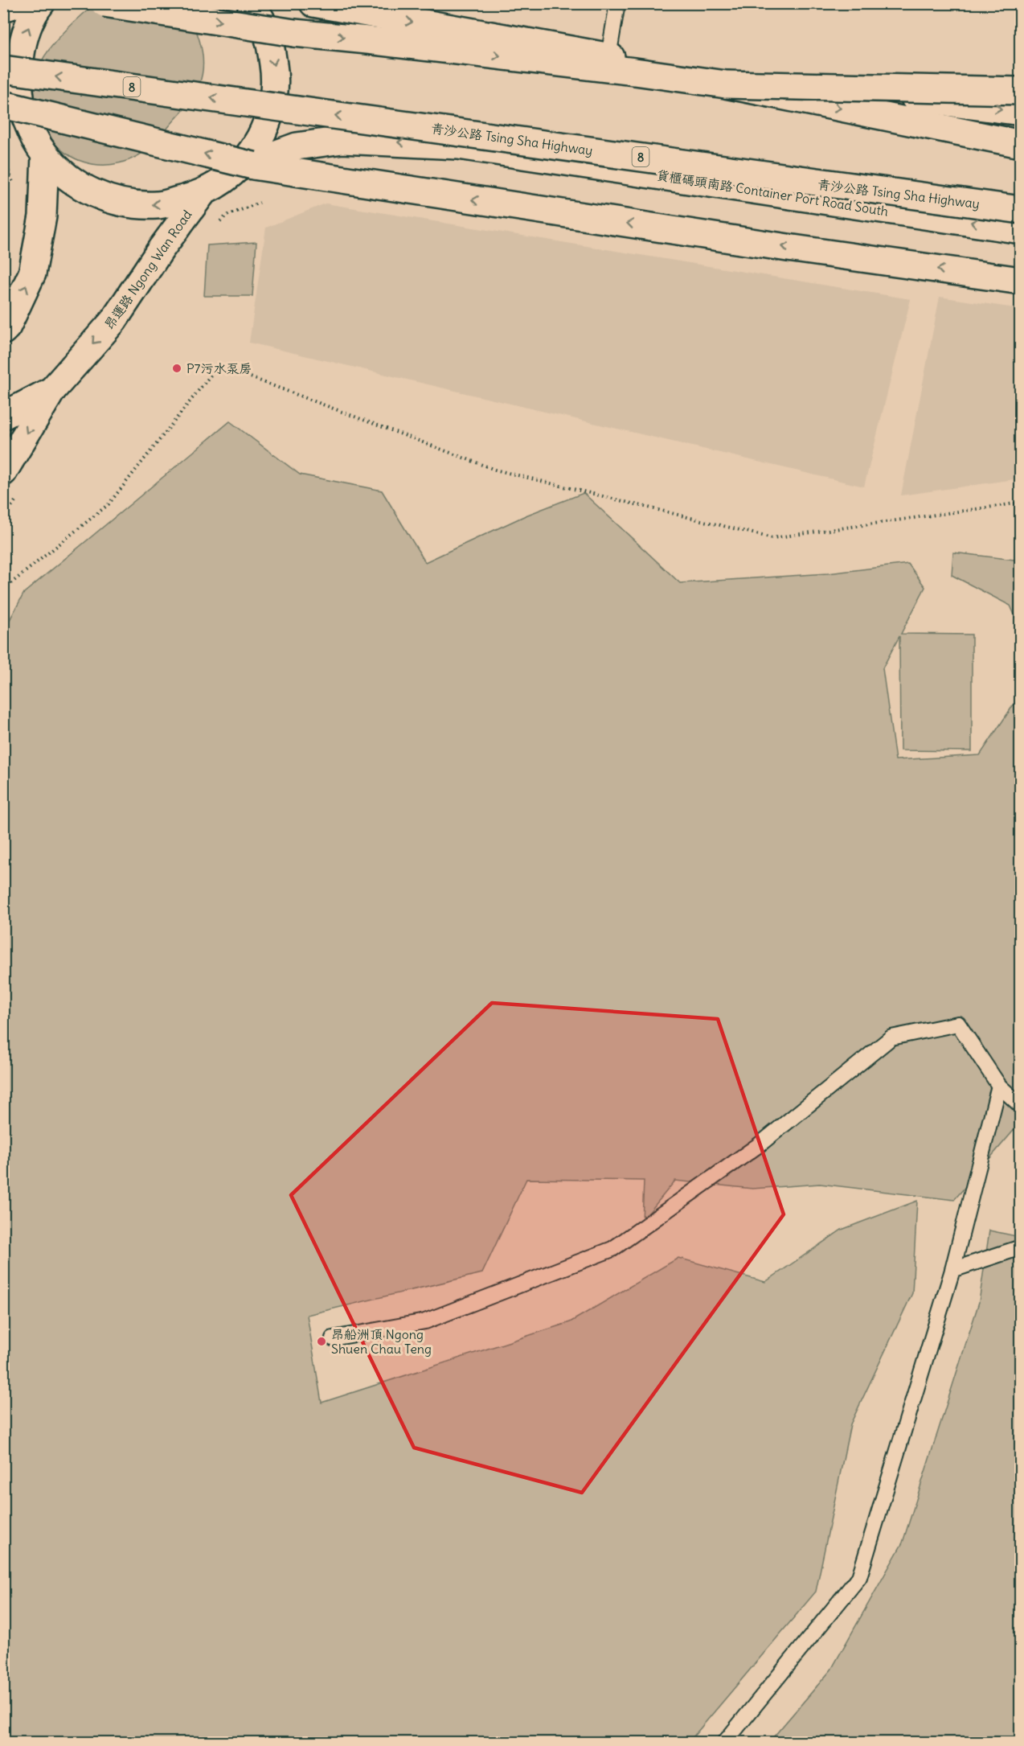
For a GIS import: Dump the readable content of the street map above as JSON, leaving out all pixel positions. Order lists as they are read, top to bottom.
{
  "streets": {
    "main road": [
      "8",
      "青沙公路 Tsing Sha Highway",
      "貨櫃碼頭南路 Container Port Road South",
      "昂運路 Ngong Wan Road"
    ]
  },
  "one_way": ["昂運路 Ngong Wan Road"],
  "places": ["P7污水泵房", "昂船洲頂 Ngong Shuen Chau Teng"]
}
